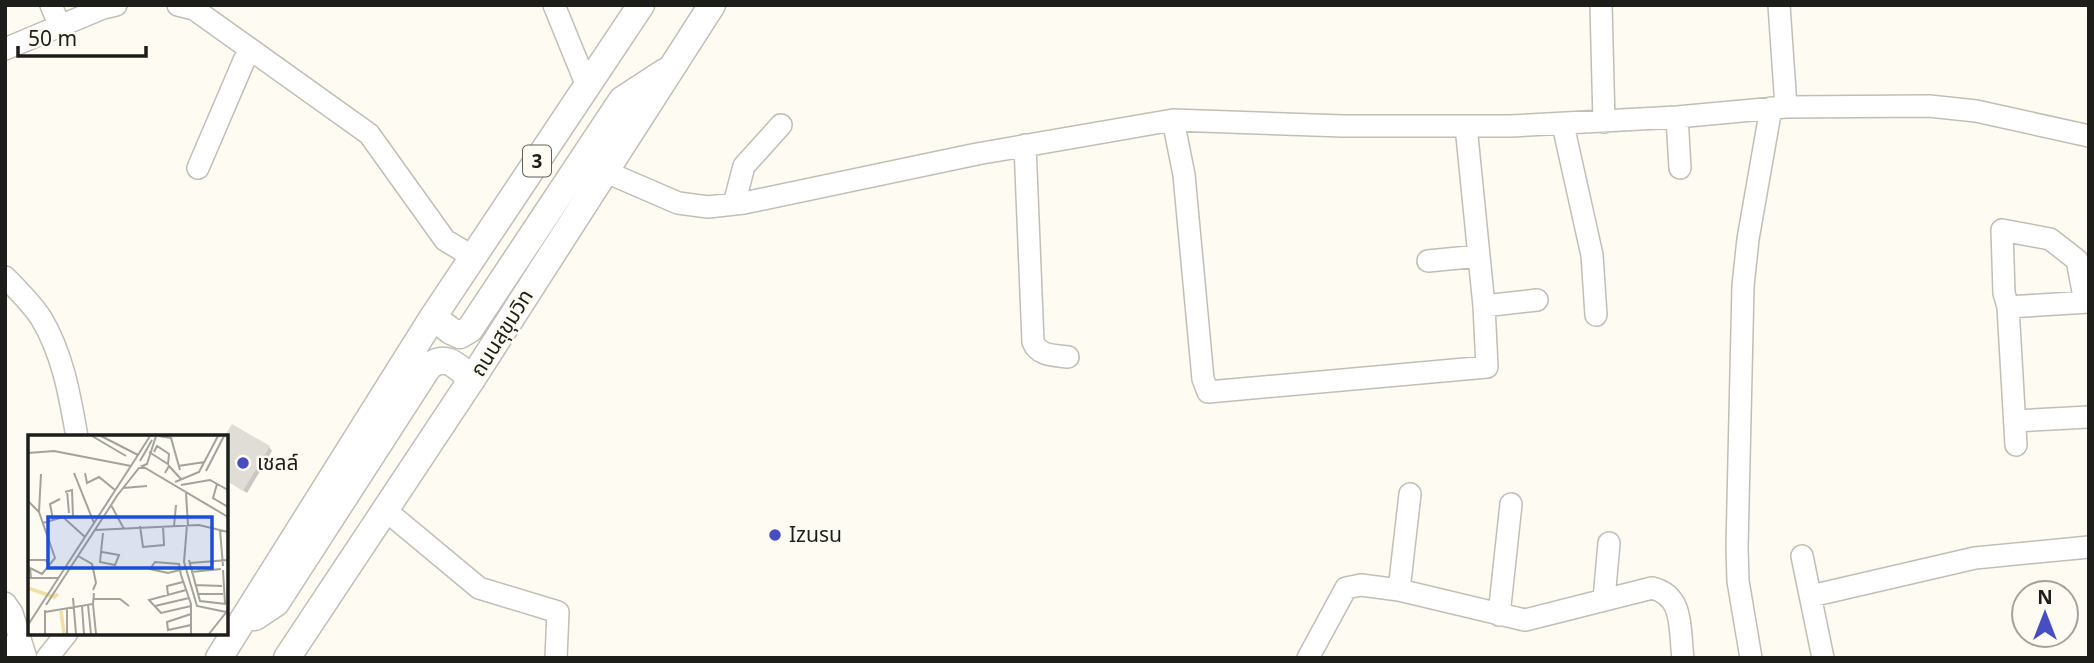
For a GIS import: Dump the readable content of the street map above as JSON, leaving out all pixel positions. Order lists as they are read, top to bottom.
{
  "streets": {
    "main road": ["3", "ถนนสุขุมวิท"]
  },
  "places": ["เชลล์", "Izusu"],
  "scale_bar": "50 m",
  "north": "top"
}
